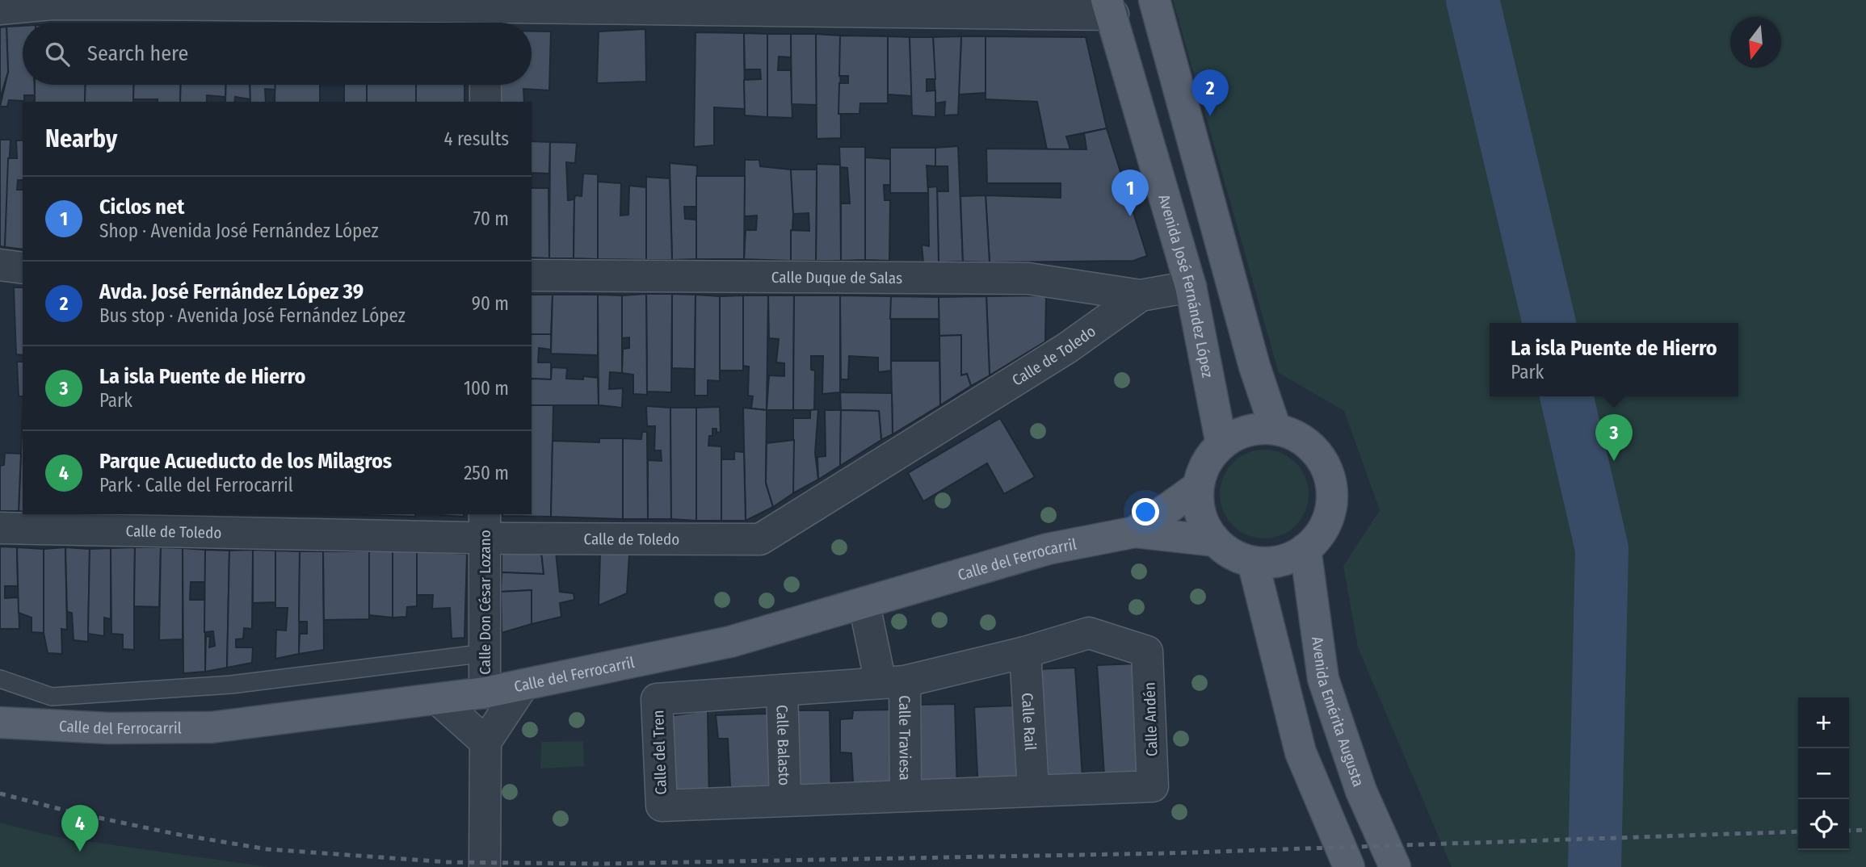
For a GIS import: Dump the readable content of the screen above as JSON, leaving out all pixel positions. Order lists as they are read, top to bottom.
{
  "streets": {
    "main road": ["Avenida José Fernández López", "Calle del Ferrocarril", "Avenida Emérita Augusta"],
    "street": [
      "Calle Duque de Salas",
      "Calle de Toledo",
      "Calle Don César Lozano",
      "Calle Andén",
      "Calle Rail",
      "Calle Traviesa",
      "Calle Balasto",
      "Calle del Tren"
    ]
  },
  "crossings": [
    ["Calle Duque de Salas", "Calle de Toledo"],
    ["Avenida José Fernández López", "Calle de Toledo"],
    ["Avenida José Fernández López", "Calle del Ferrocarril"],
    ["Avenida José Fernández López", "Avenida Emérita Augusta"],
    ["Calle de Toledo", "Calle Don César Lozano"],
    ["Calle del Ferrocarril", "Calle Don César Lozano"],
    ["Calle del Ferrocarril", "Avenida Emérita Augusta"],
    ["Calle del Ferrocarril", "Calle Traviesa"],
    ["Calle Andén", "Calle Rail"],
    ["Calle Balasto", "Calle del Tren"]
  ],
  "north": "bottom",
  "page": {
    "search": "Search here",
    "pins": [
      "2",
      "1",
      "3",
      "4"
    ],
    "heading": ["Nearby", "4 results"],
    "list": [
      {
        "mark": "1",
        "name": "Ciclos net",
        "note": "Shop · Avenida José Fernández López",
        "value": "70 m"
      },
      {
        "mark": "2",
        "name": "Avda. José Fernández López 39",
        "note": "Bus stop · Avenida José Fernández López",
        "value": "90 m"
      },
      {
        "mark": "3",
        "name": "La isla Puente de Hierro",
        "note": "Park",
        "value": "100 m"
      },
      {
        "mark": "4",
        "name": "Parque Acueducto de los Milagros",
        "note": "Park · Calle del Ferrocarril",
        "value": "250 m"
      }
    ],
    "popup": ["La isla Puente de Hierro", "Park"],
    "map_buttons": ["+", "−"]
  }
}
